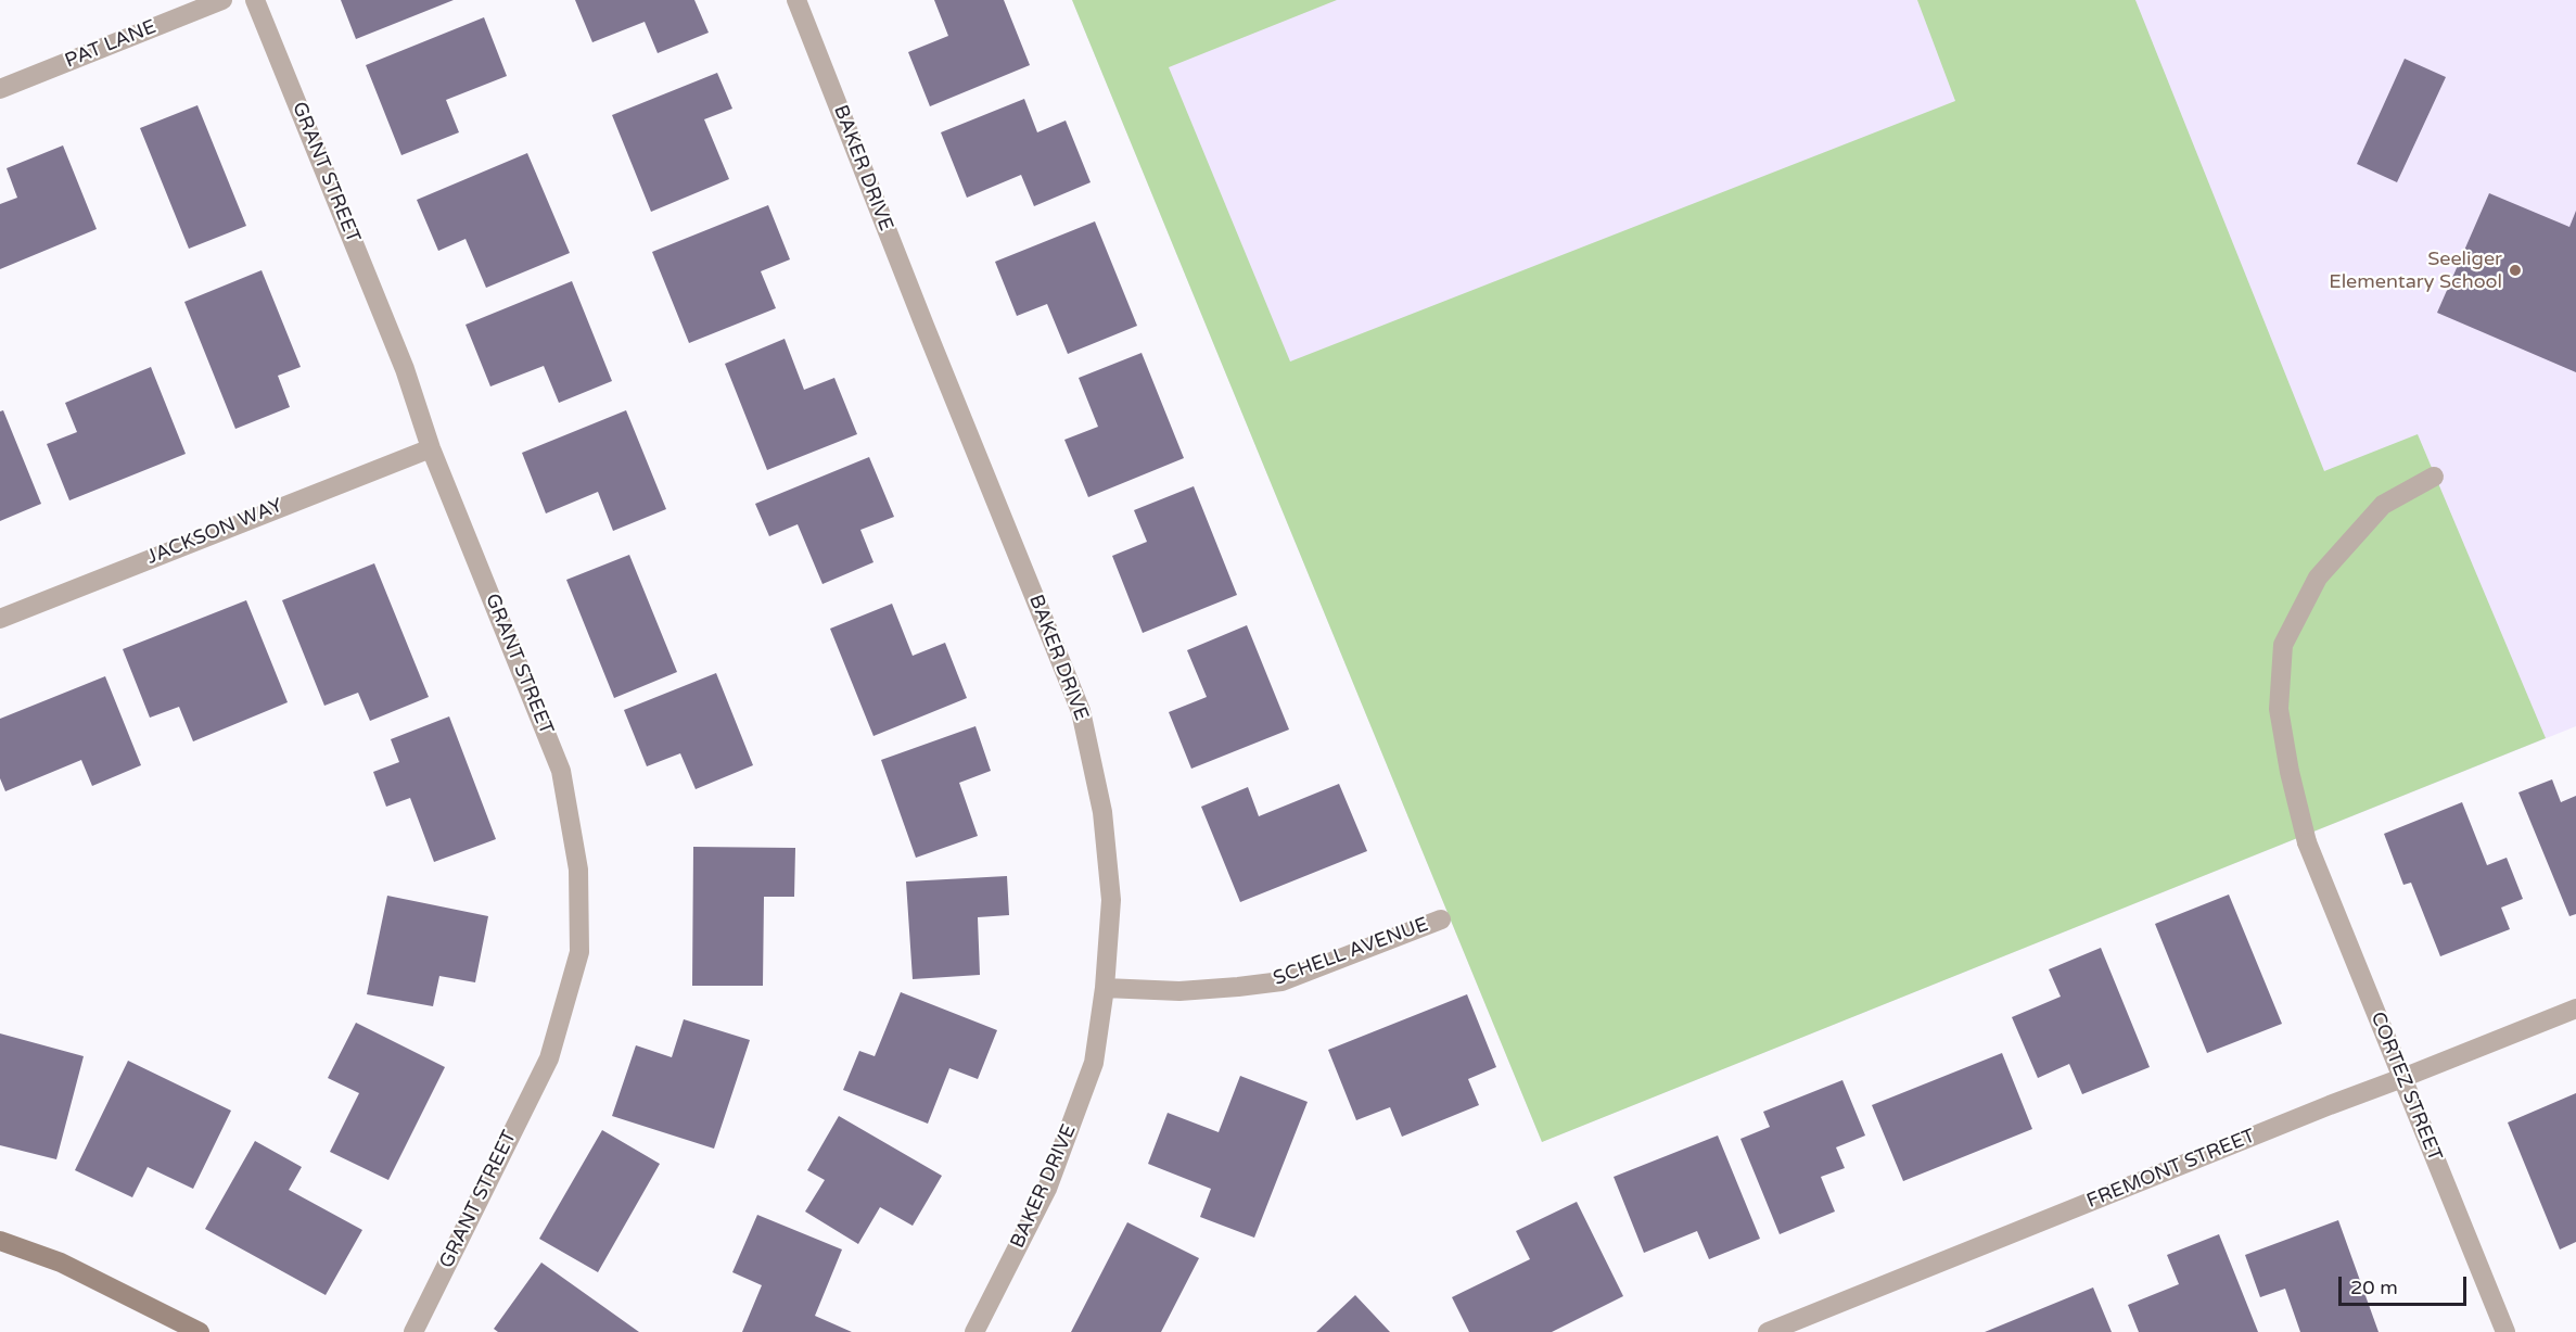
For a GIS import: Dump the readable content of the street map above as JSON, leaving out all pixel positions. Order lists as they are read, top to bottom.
{
  "streets": {
    "street": [
      "PAT LANE",
      "BAKER DRIVE",
      "GRANT STREET",
      "JACKSON WAY",
      "SCHELL AVENUE",
      "CORTEZ STREET",
      "FREMONT STREET"
    ]
  },
  "crossings": [
    ["BAKER DRIVE", "SCHELL AVENUE"],
    ["GRANT STREET", "JACKSON WAY"],
    ["CORTEZ STREET", "FREMONT STREET"]
  ],
  "places": ["Seeliger Elementary School"],
  "scale_bar": "20 m"
}
